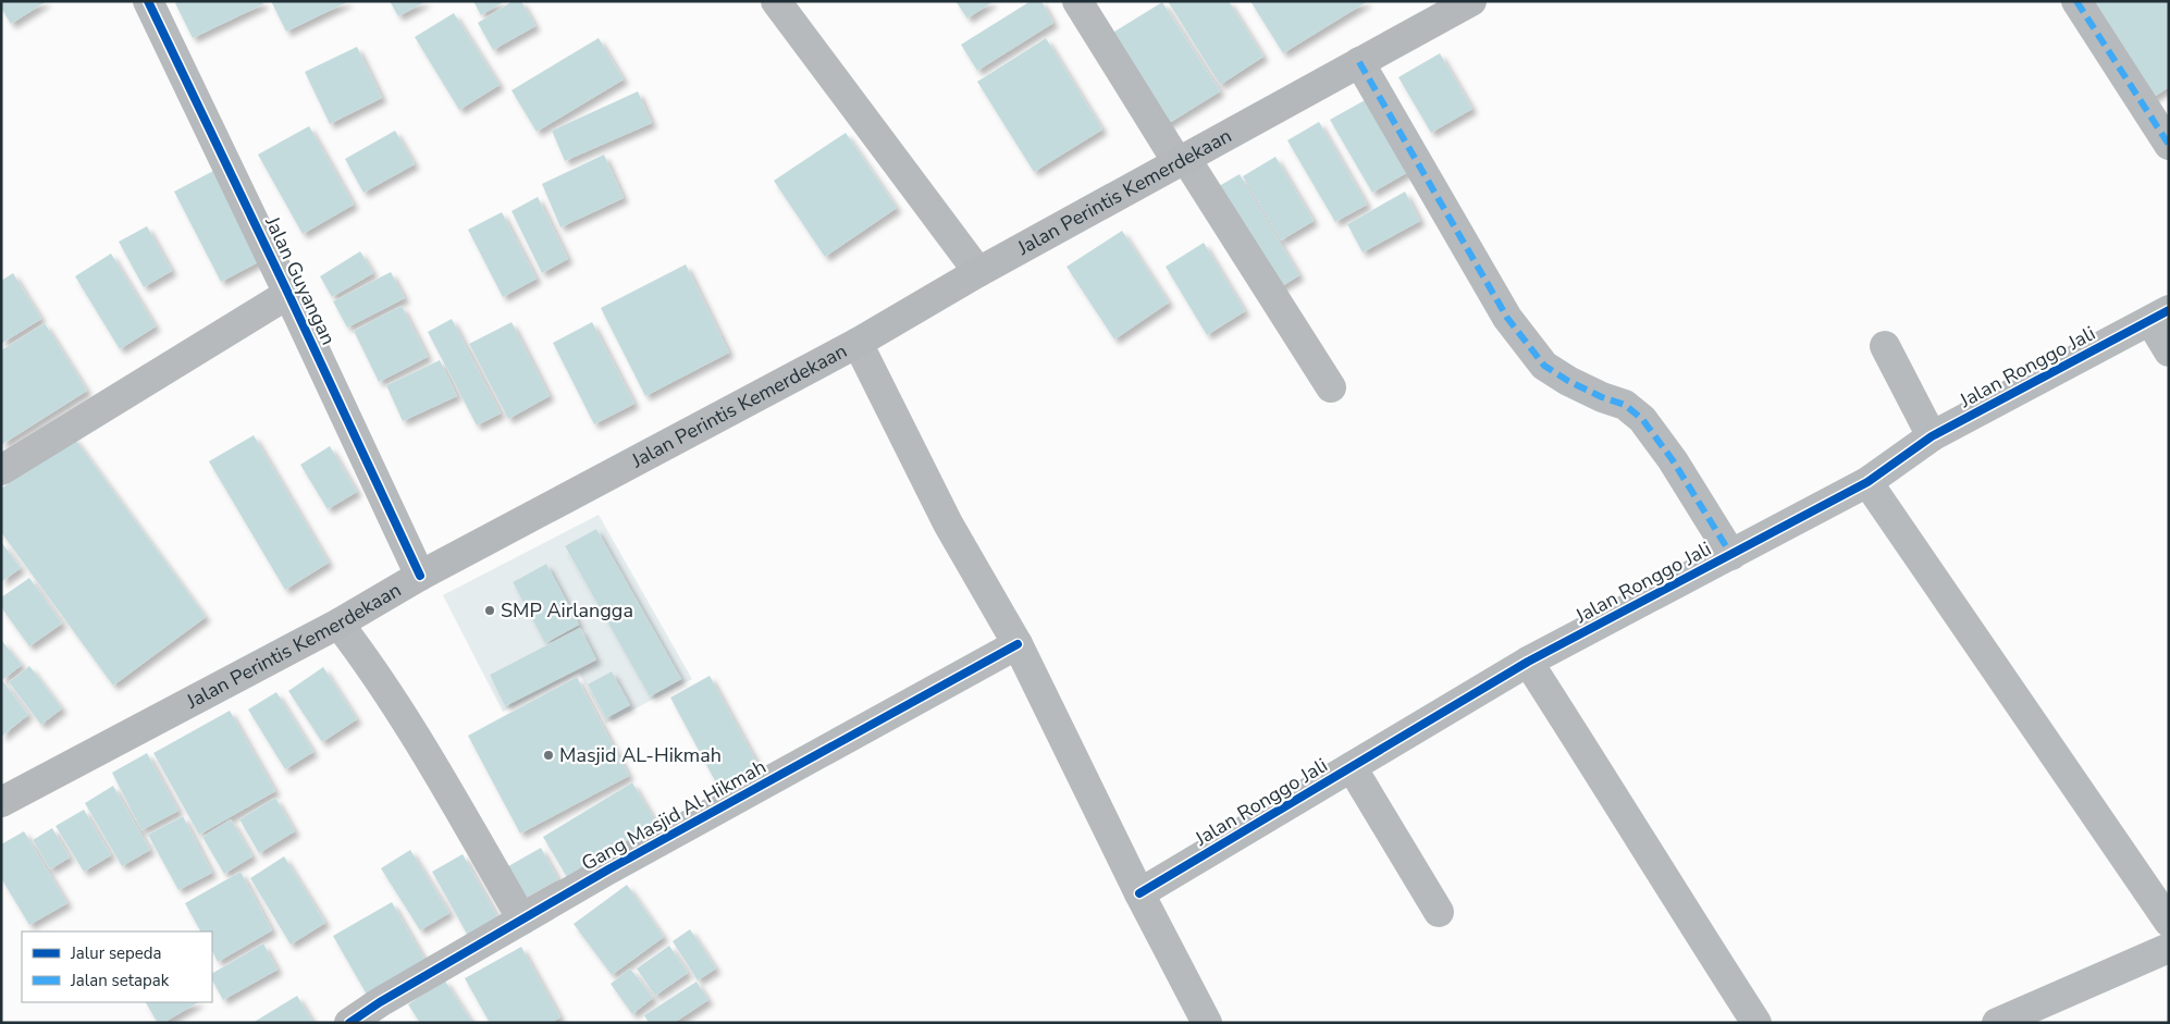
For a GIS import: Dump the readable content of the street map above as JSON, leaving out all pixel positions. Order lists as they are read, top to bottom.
{
  "streets": {
    "main road": ["Jalan Perintis Kemerdekaan"],
    "street": ["Jalan Guyangan", "Jalan Ronggo Jali", "Gang Masjid Al Hikmah"]
  },
  "crossings": [
    ["Jalan Perintis Kemerdekaan", "Jalan Guyangan"]
  ],
  "places": ["SMP Airlangga", "Masjid AL-Hikmah"],
  "legend": ["Jalur sepeda", "Jalan setapak"]
}
